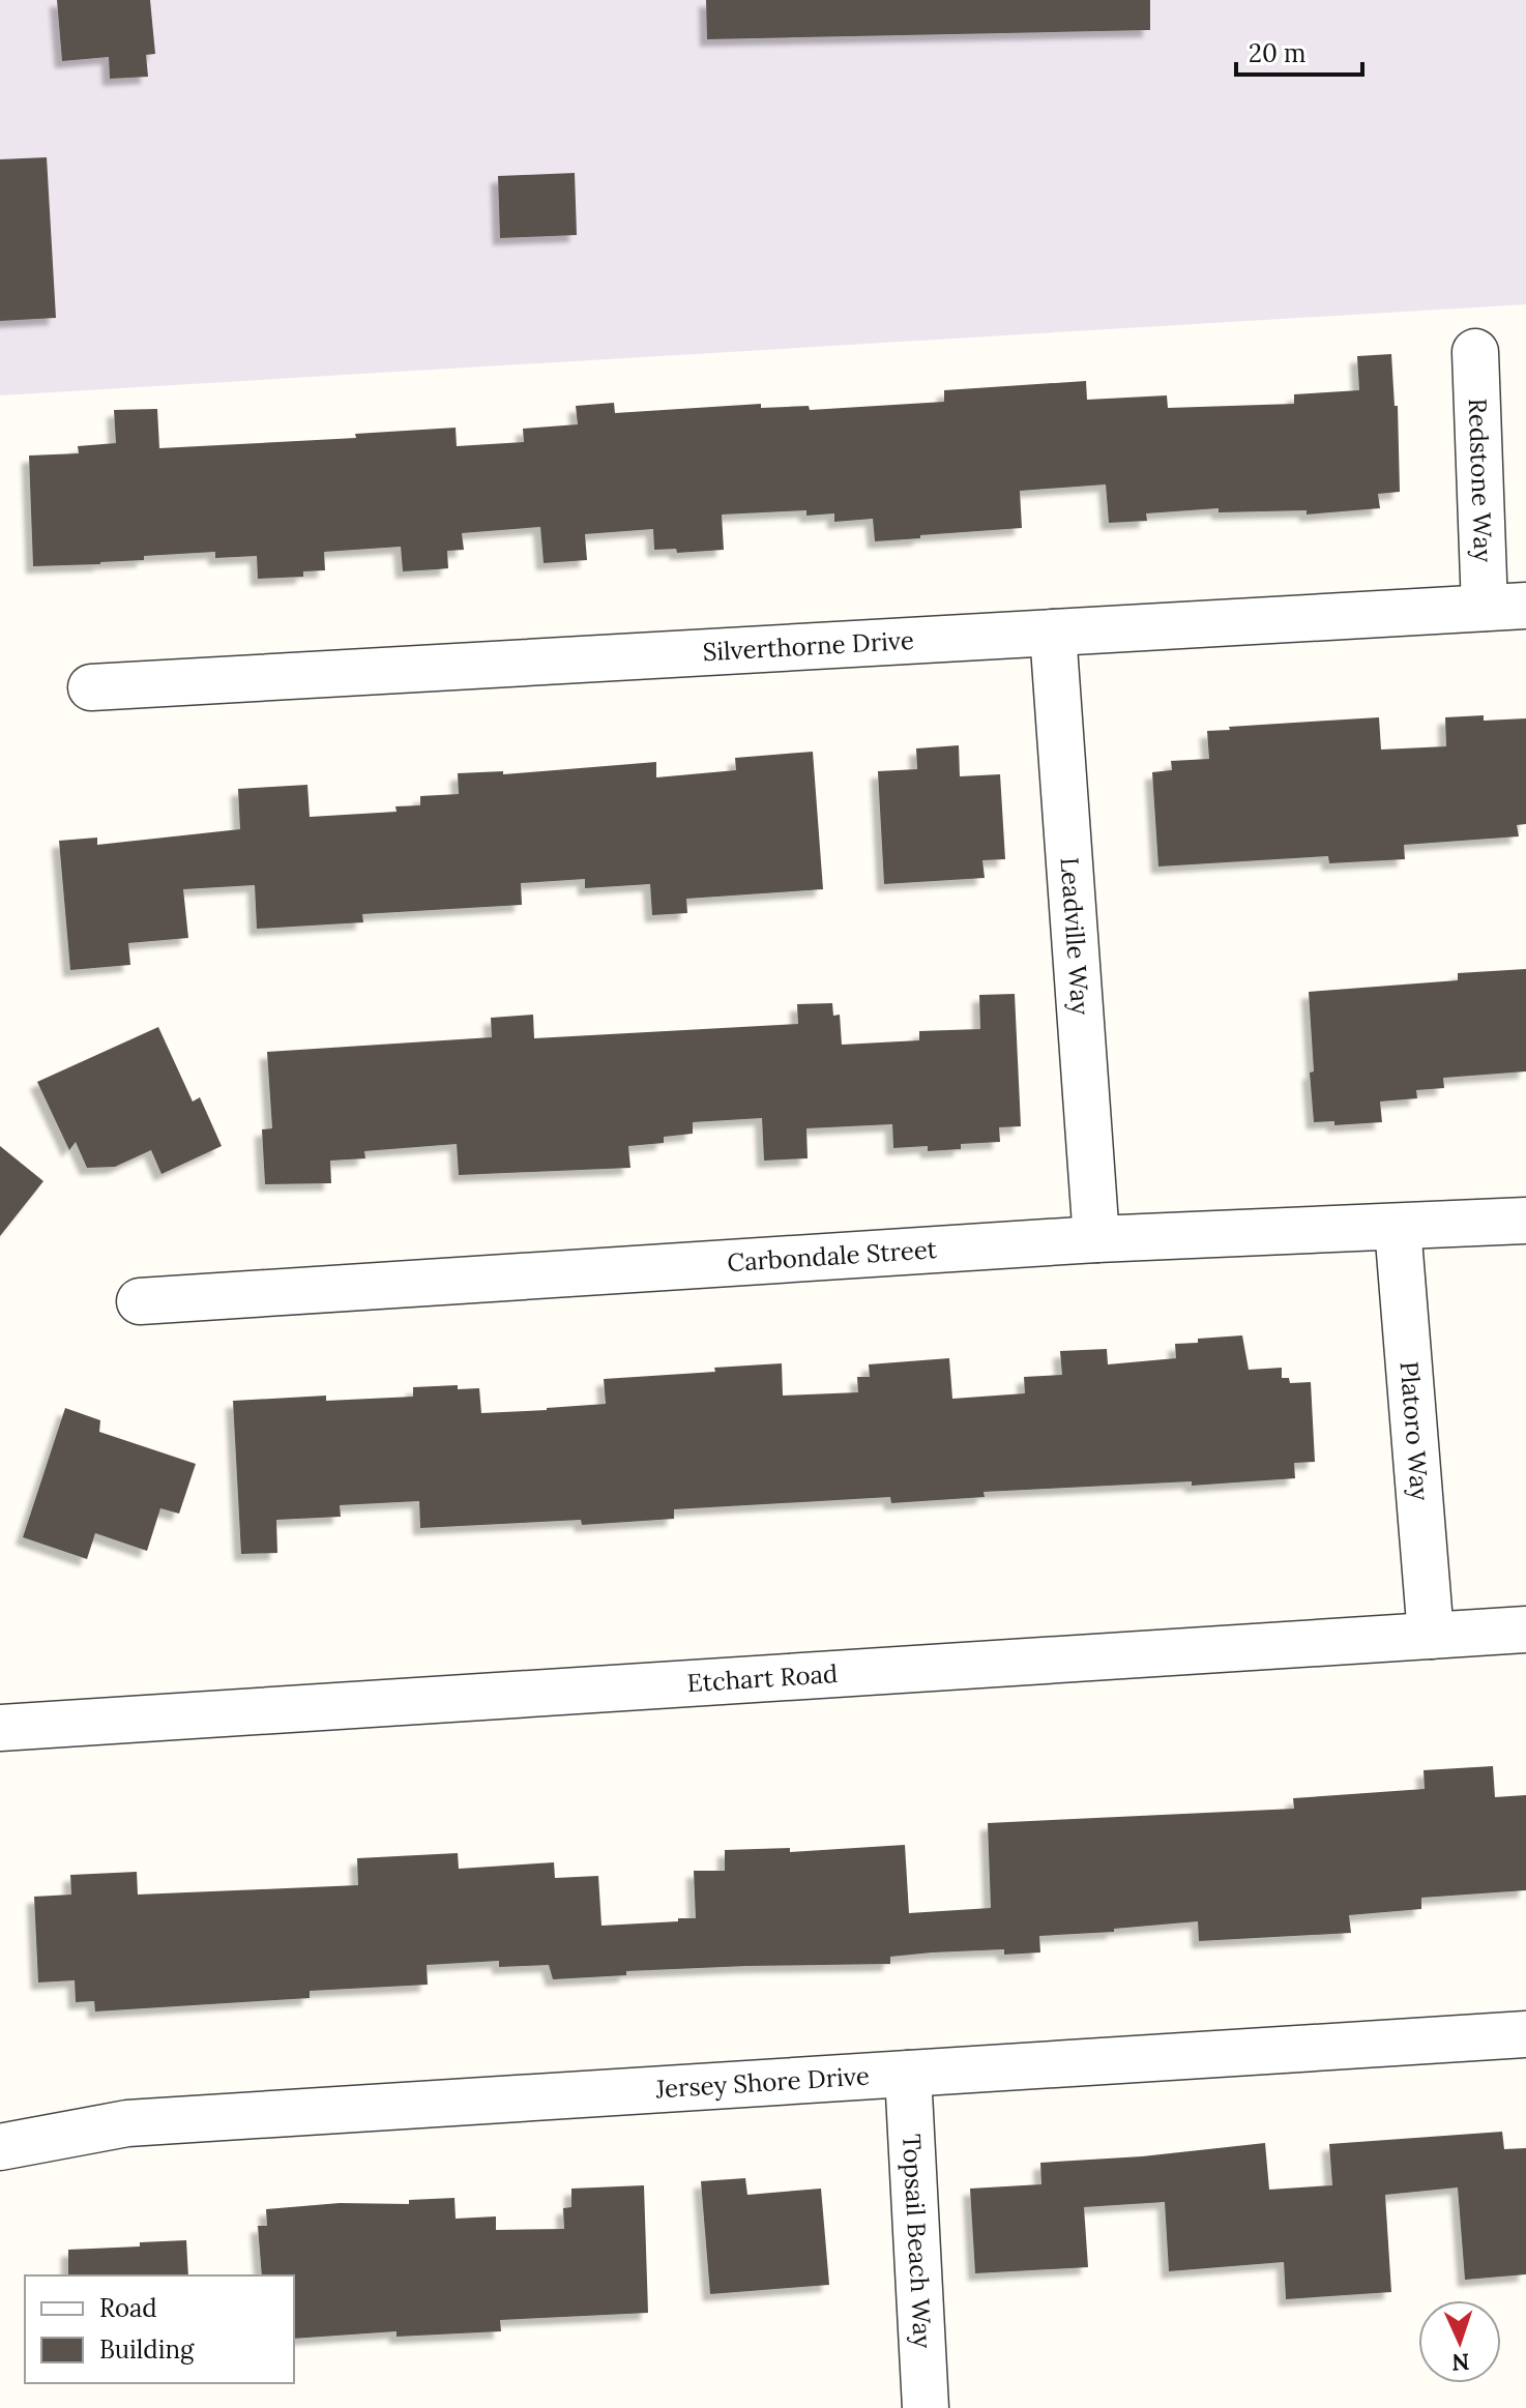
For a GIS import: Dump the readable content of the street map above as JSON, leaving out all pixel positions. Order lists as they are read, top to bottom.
{
  "streets": {
    "street": [
      "Redstone Way",
      "Silverthorne Drive",
      "Leadville Way",
      "Carbondale Street",
      "Platoro Way",
      "Etchart Road",
      "Jersey Shore Drive",
      "Topsail Beach Way"
    ]
  },
  "crossings": [
    ["Redstone Way", "Silverthorne Drive"],
    ["Silverthorne Drive", "Leadville Way"],
    ["Leadville Way", "Carbondale Street"],
    ["Carbondale Street", "Platoro Way"],
    ["Platoro Way", "Etchart Road"],
    ["Jersey Shore Drive", "Topsail Beach Way"]
  ],
  "legend": ["Road", "Building"],
  "scale_bar": "20 m",
  "north": "bottom"
}
